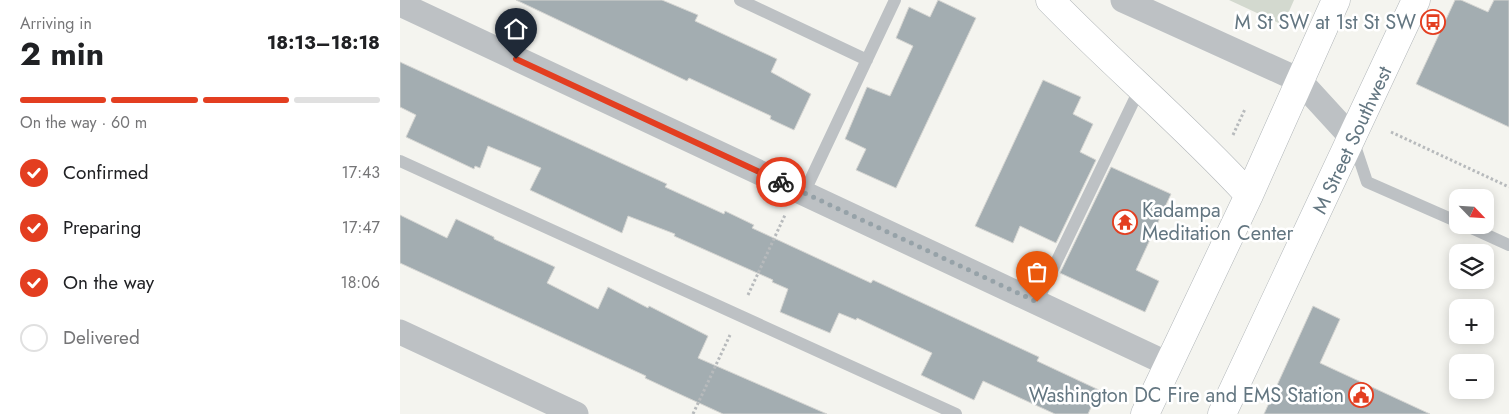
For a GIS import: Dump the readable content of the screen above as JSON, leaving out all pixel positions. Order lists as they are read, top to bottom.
{
  "streets": {
    "main road": ["M Street Southwest"]
  },
  "places": {
    "bus stop": ["M St SW at 1st St SW"],
    "temple": ["Kadampa Meditation Center"],
    "public building": ["Washington DC Fire and EMS Station"]
  },
  "north": "bottom right",
  "page": {
    "heading": ["2 min", "Arriving in", "18:13–18:18"],
    "bar": "On the way · 60 m",
    "list": [
      ["Confirmed", "17:43"],
      ["Preparing", "17:47"],
      ["On the way", "18:06"],
      "Delivered"
    ],
    "map_buttons": ["+", "−"]
  }
}
